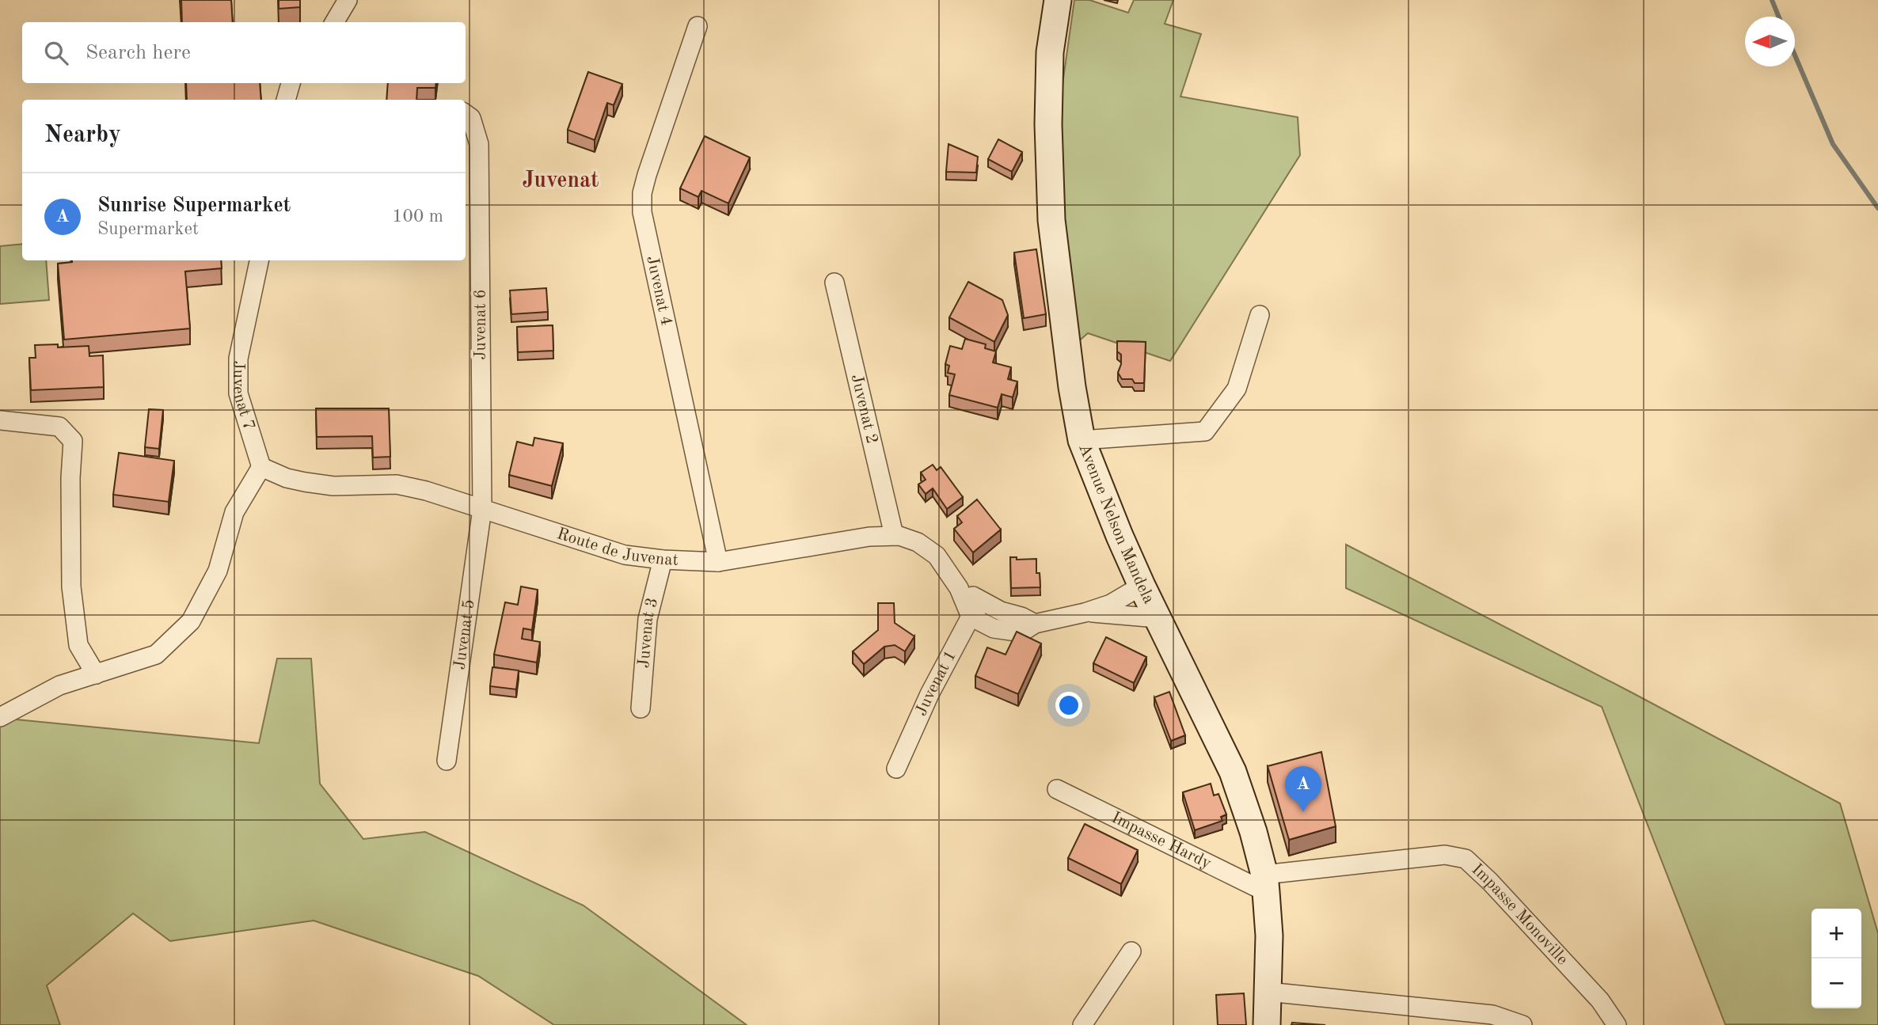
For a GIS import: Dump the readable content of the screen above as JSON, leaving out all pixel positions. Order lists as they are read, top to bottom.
{
  "streets": {
    "street": [
      "Juvenat 4",
      "Juvenat 6",
      "Juvenat 7",
      "Juvenat 2",
      "Avenue Nelson Mandela",
      "Route de Juvenat",
      "Juvenat 3",
      "Juvenat 5",
      "Juvenat 1",
      "Impasse Hardy",
      "Impasse Monoville"
    ]
  },
  "crossings": [
    ["Juvenat 4", "Route de Juvenat"],
    ["Juvenat 6", "Route de Juvenat"],
    ["Juvenat 6", "Juvenat 5"],
    ["Juvenat 7", "Route de Juvenat"],
    ["Juvenat 2", "Route de Juvenat"],
    ["Avenue Nelson Mandela", "Impasse Hardy"],
    ["Avenue Nelson Mandela", "Impasse Monoville"],
    ["Route de Juvenat", "Juvenat 3"],
    ["Route de Juvenat", "Juvenat 5"],
    ["Route de Juvenat", "Juvenat 1"],
    ["Impasse Hardy", "Impasse Monoville"]
  ],
  "districts": ["Juvenat"],
  "north": "left",
  "page": {
    "search": "Search here",
    "heading": "Nearby",
    "list": [
      {
        "mark": "A",
        "name": "Sunrise Supermarket",
        "note": "Supermarket",
        "value": "100 m"
      }
    ],
    "pins": "A",
    "map_buttons": ["+", "−"]
  }
}
